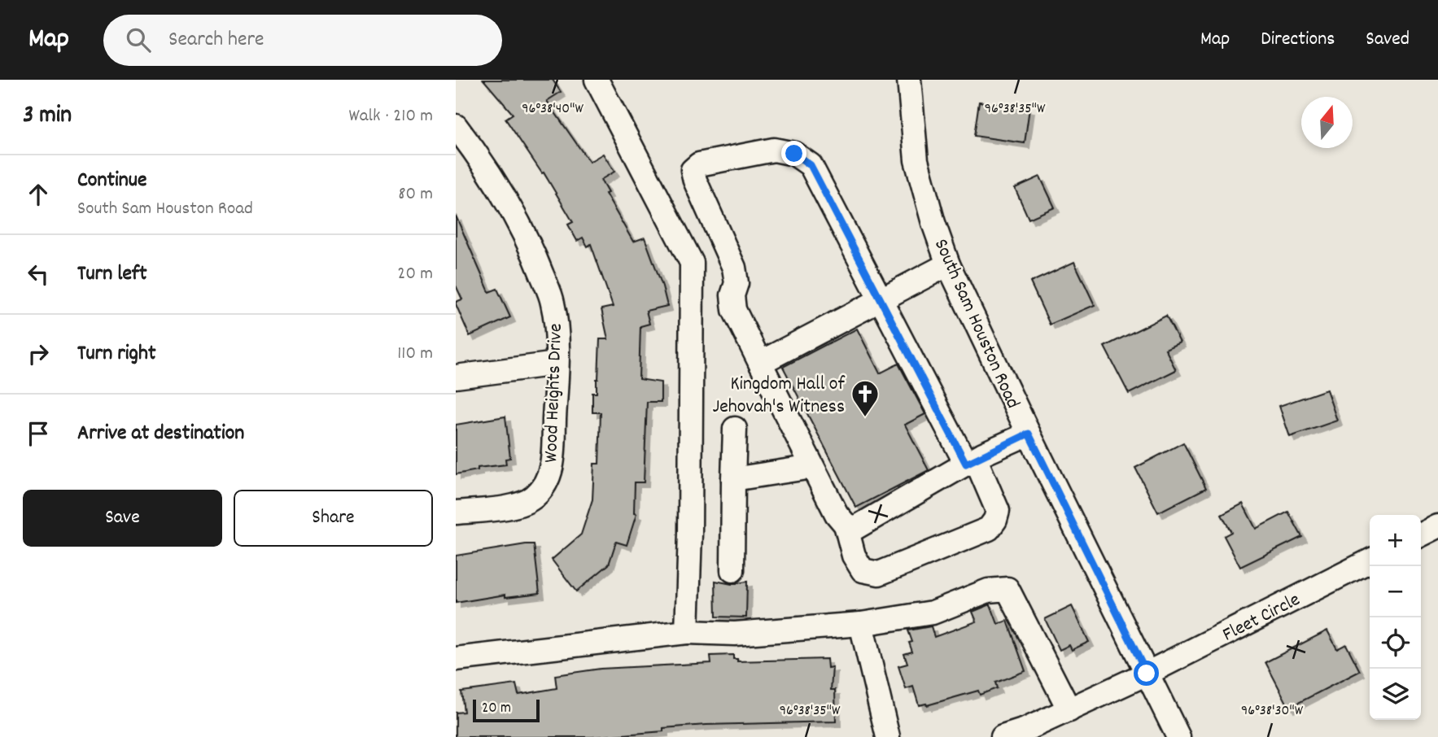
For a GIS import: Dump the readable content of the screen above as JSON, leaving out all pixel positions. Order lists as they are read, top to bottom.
{
  "streets": {
    "street": ["South Sam Houston Road", "Wood Heights Drive", "Fleet Circle"]
  },
  "crossings": [
    ["South Sam Houston Road", "Fleet Circle"]
  ],
  "places": {
    "church": ["Kingdom Hall of Jehovah's Witness"]
  },
  "scale_bar": "20 m",
  "north": "top",
  "page": {
    "header": "Map",
    "search": "Search here",
    "nav": ["Map", "Directions", "Saved"],
    "heading": ["3 min", "Walk · 210 m"],
    "list": [
      ["Continue", "South Sam Houston Road", "80 m"],
      ["Turn left", "20 m"],
      ["Turn right", "110 m"],
      "Arrive at destination"
    ],
    "buttons": ["Save", "Share"],
    "map_buttons": ["+", "−"],
    "scale": "20 m"
  },
  "coordinates": ["96°38'40\"W", "96°38'35\"W", "96°38'30\"W"]
}
